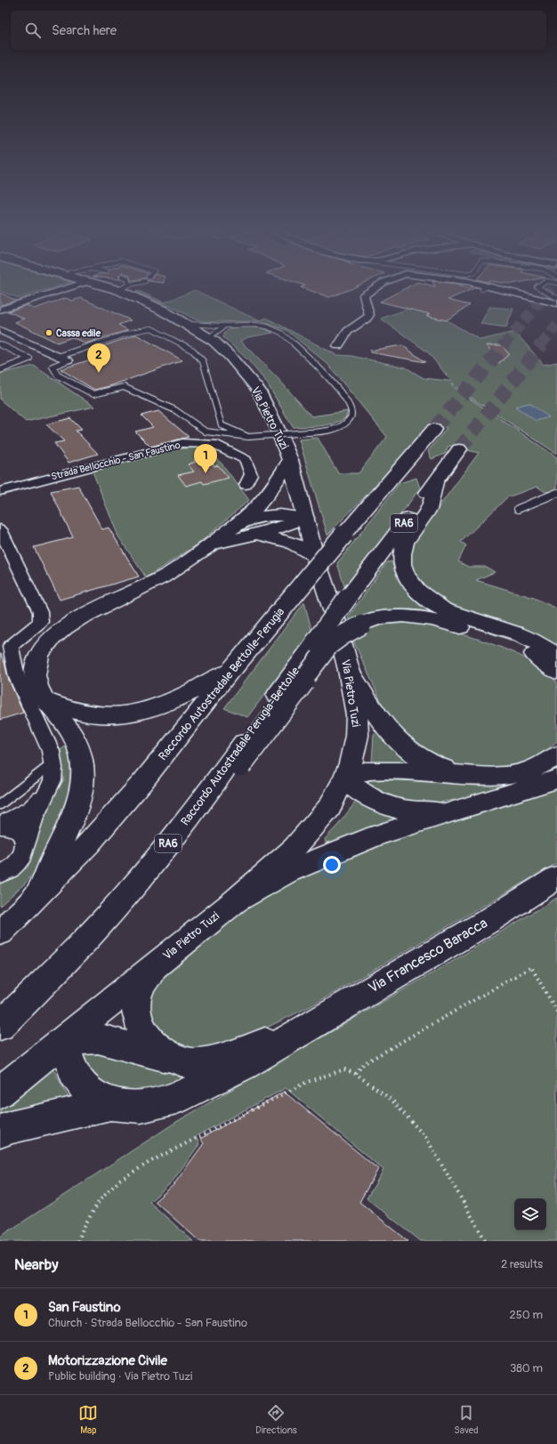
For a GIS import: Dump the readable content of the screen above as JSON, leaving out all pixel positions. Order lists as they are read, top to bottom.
{
  "streets": {
    "main road": [
      "Via Pietro Tuzi",
      "RA6",
      "Raccordo Autostradale Bettolle-Perugia",
      "Raccordo Autostradale Perugia-Bettolle",
      "Via Francesco Baracca"
    ],
    "street": ["Strada Bellocchio - San Faustino"]
  },
  "places": ["Cassa edile"],
  "page": {
    "search": "Search here",
    "pins": ["2", "1"],
    "heading": ["Nearby", "2 results"],
    "list": [
      {
        "mark": "1",
        "name": "San Faustino",
        "note": "Church · Strada Bellocchio - San Faustino",
        "value": "250 m"
      },
      {
        "mark": "2",
        "name": "Motorizzazione Civile",
        "note": "Public building · Via Pietro Tuzi",
        "value": "380 m"
      }
    ],
    "nav": ["Map", "Directions", "Saved"]
  }
}
